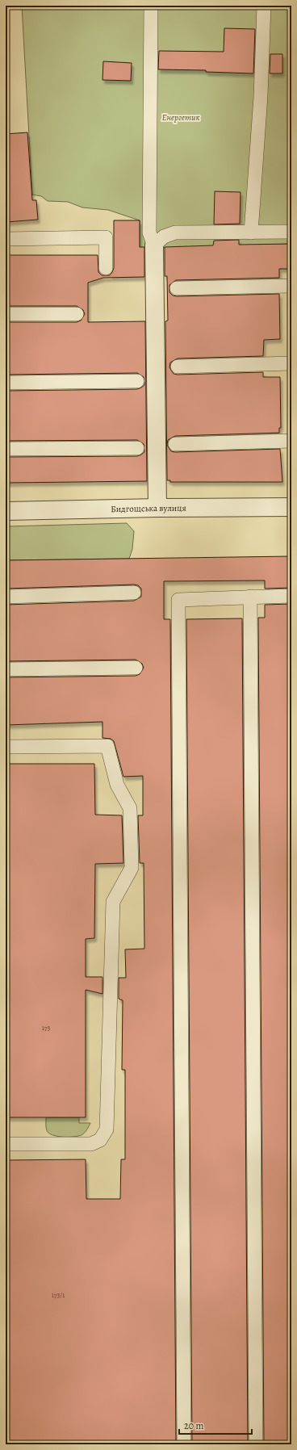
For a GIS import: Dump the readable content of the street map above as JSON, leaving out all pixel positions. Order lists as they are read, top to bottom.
{
  "streets": {
    "street": ["Бидгощська вулиця"]
  },
  "parks": ["Енергетик"],
  "house_numbers": ["173", "173/1"],
  "scale_bar": "20 m"
}
